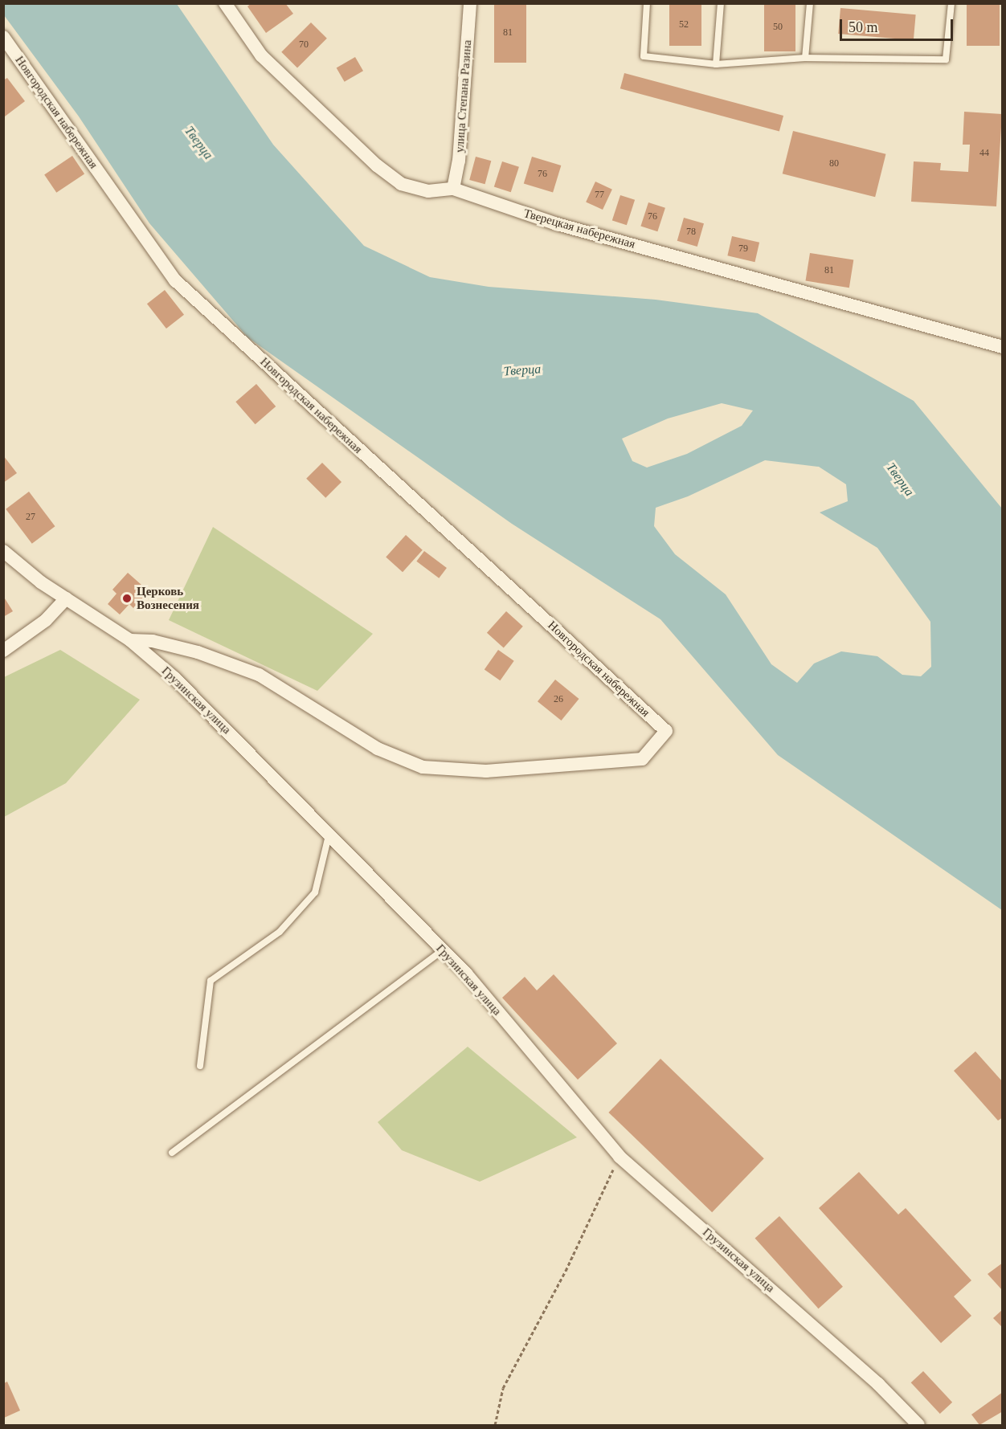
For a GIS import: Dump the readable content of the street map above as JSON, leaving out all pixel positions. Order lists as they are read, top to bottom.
{
  "streets": {
    "street": [
      "улица Степана Разина",
      "Новгородская набережная",
      "Тверецкая набережная",
      "Грузинская улица"
    ]
  },
  "crossings": [
    ["улица Степана Разина", "Тверецкая набережная"],
    ["Новгородская набережная", "Грузинская улица"]
  ],
  "water": ["Тверца"],
  "places": ["Церковь Вознесения"],
  "house_numbers": [
    "52",
    "50",
    "81",
    "70",
    "44",
    "80",
    "76",
    "77",
    "76",
    "78",
    "79",
    "81",
    "27",
    "26"
  ],
  "scale_bar": "50 m"
}
